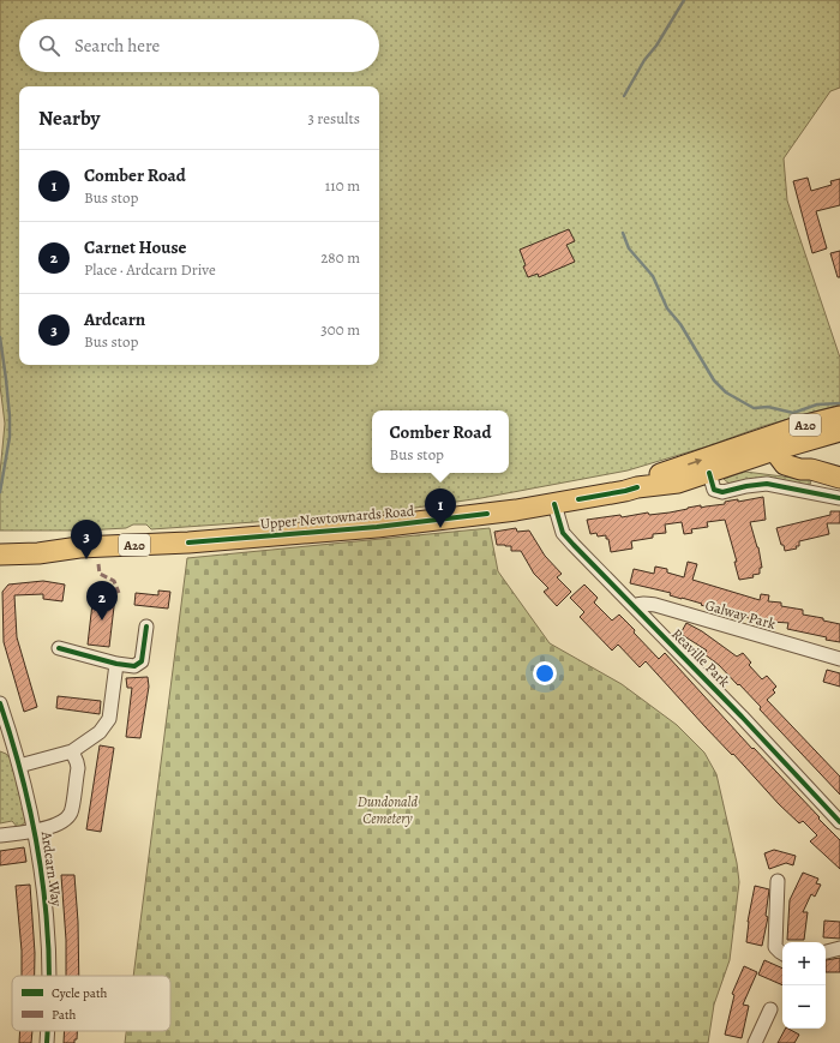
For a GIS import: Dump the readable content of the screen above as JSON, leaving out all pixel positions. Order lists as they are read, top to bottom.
{
  "streets": {
    "highway": ["A20", "Upper Newtownards Road"],
    "street": ["Galway Park", "Reaville Park", "Ardcarn Way"]
  },
  "crossings": [
    ["Upper Newtownards Road", "Reaville Park"],
    ["Galway Park", "Reaville Park"]
  ],
  "parks": ["Dundonald Cemetery"],
  "legend": ["Cycle path", "Path"],
  "page": {
    "search": "Search here",
    "heading": ["Nearby", "3 results"],
    "list": [
      {
        "mark": "1",
        "name": "Comber Road",
        "note": "Bus stop",
        "value": "110 m"
      },
      {
        "mark": "2",
        "name": "Carnet House",
        "note": "Place · Ardcarn Drive",
        "value": "280 m"
      },
      {
        "mark": "3",
        "name": "Ardcarn",
        "note": "Bus stop",
        "value": "300 m"
      }
    ],
    "popup": ["Comber Road", "Bus stop"],
    "pins": ["1", "3", "2"],
    "map_buttons": ["+", "−"]
  }
}
